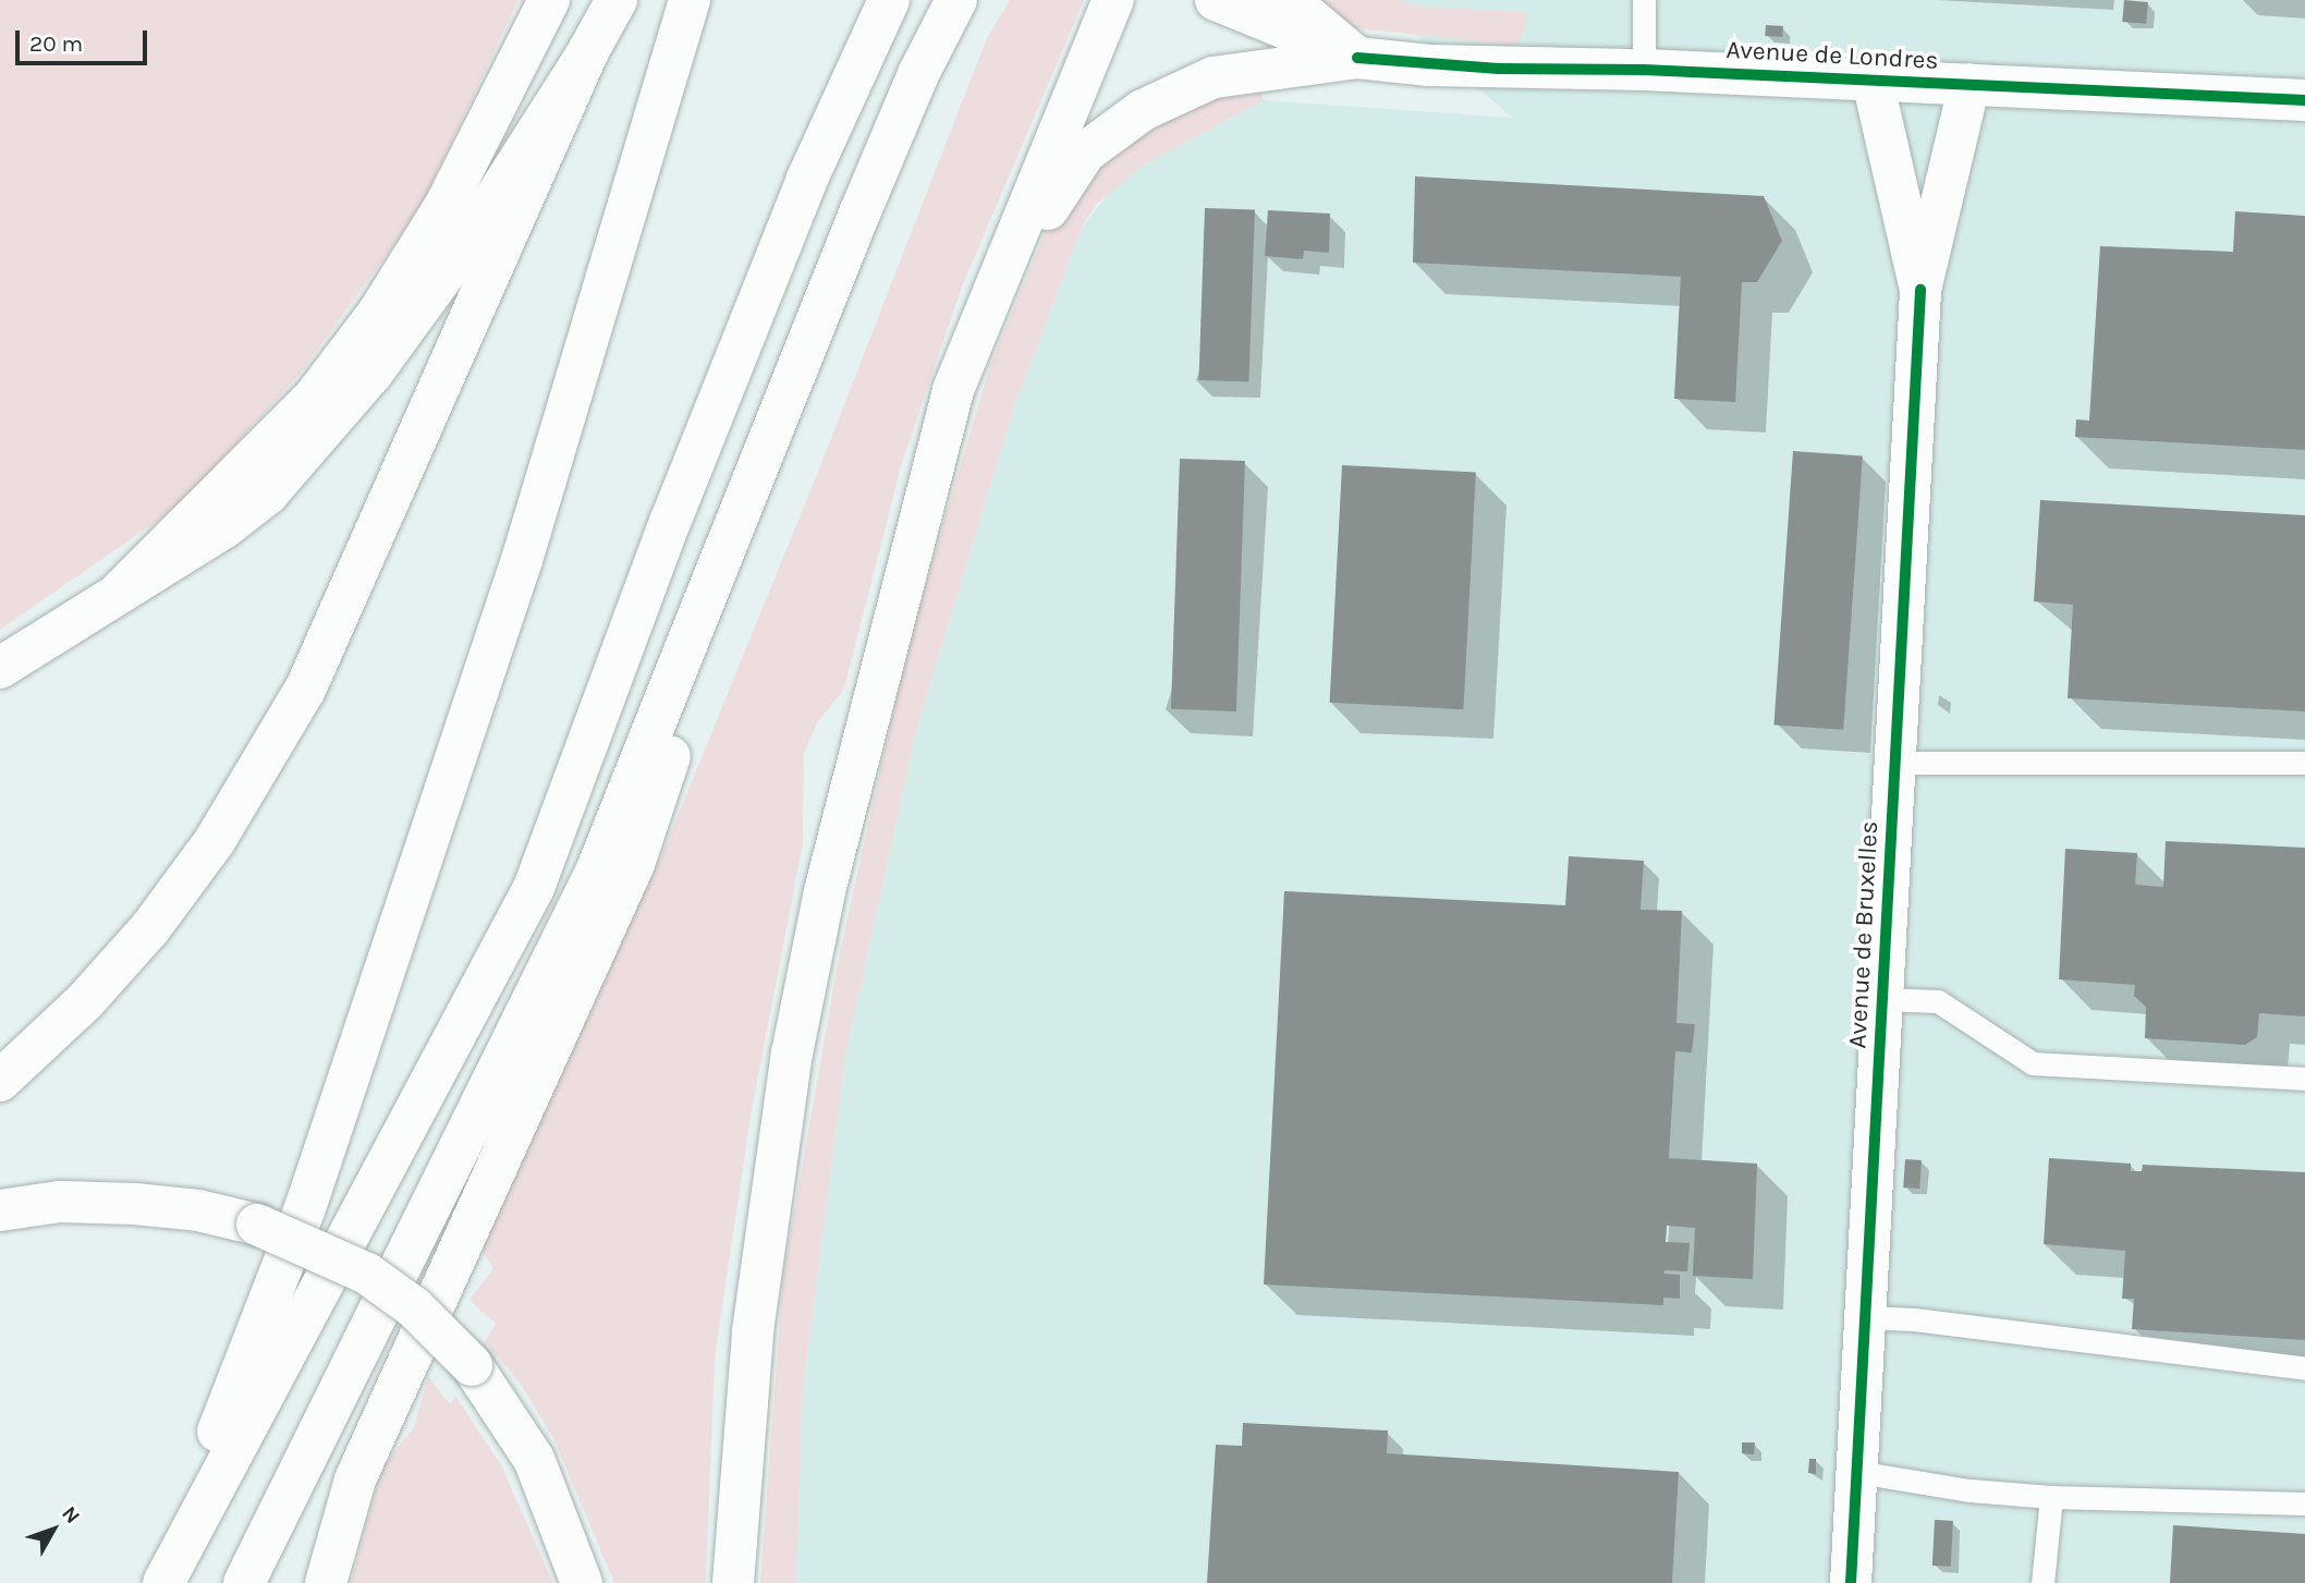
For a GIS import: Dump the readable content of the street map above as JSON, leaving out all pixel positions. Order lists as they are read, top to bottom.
{
  "streets": {
    "main road": ["Avenue de Londres", "Avenue de Bruxelles"]
  },
  "crossings": [
    ["Avenue de Londres", "Avenue de Bruxelles"]
  ],
  "scale_bar": "20 m",
  "north": "top right"
}
